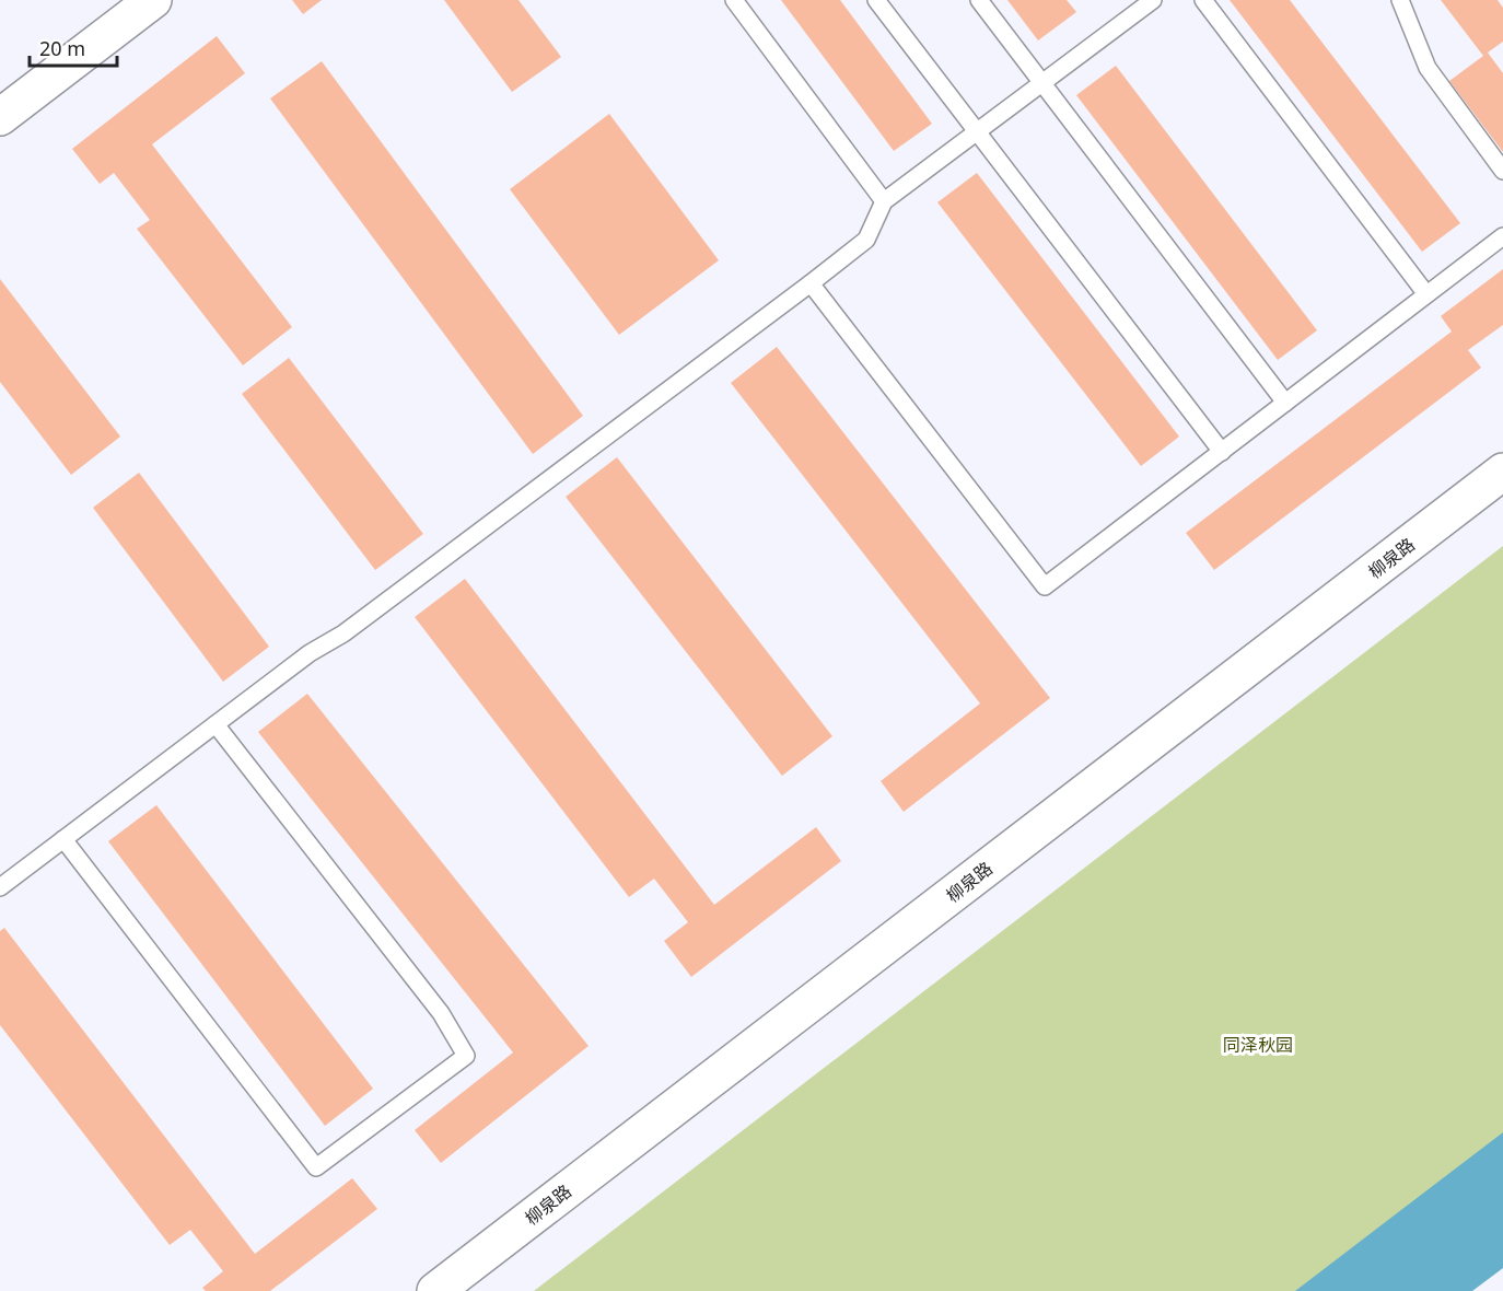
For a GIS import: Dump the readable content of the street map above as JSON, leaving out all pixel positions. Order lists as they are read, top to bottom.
{
  "streets": {
    "street": ["柳泉路"]
  },
  "parks": ["同泽秋园"],
  "scale_bar": "20 m"
}
